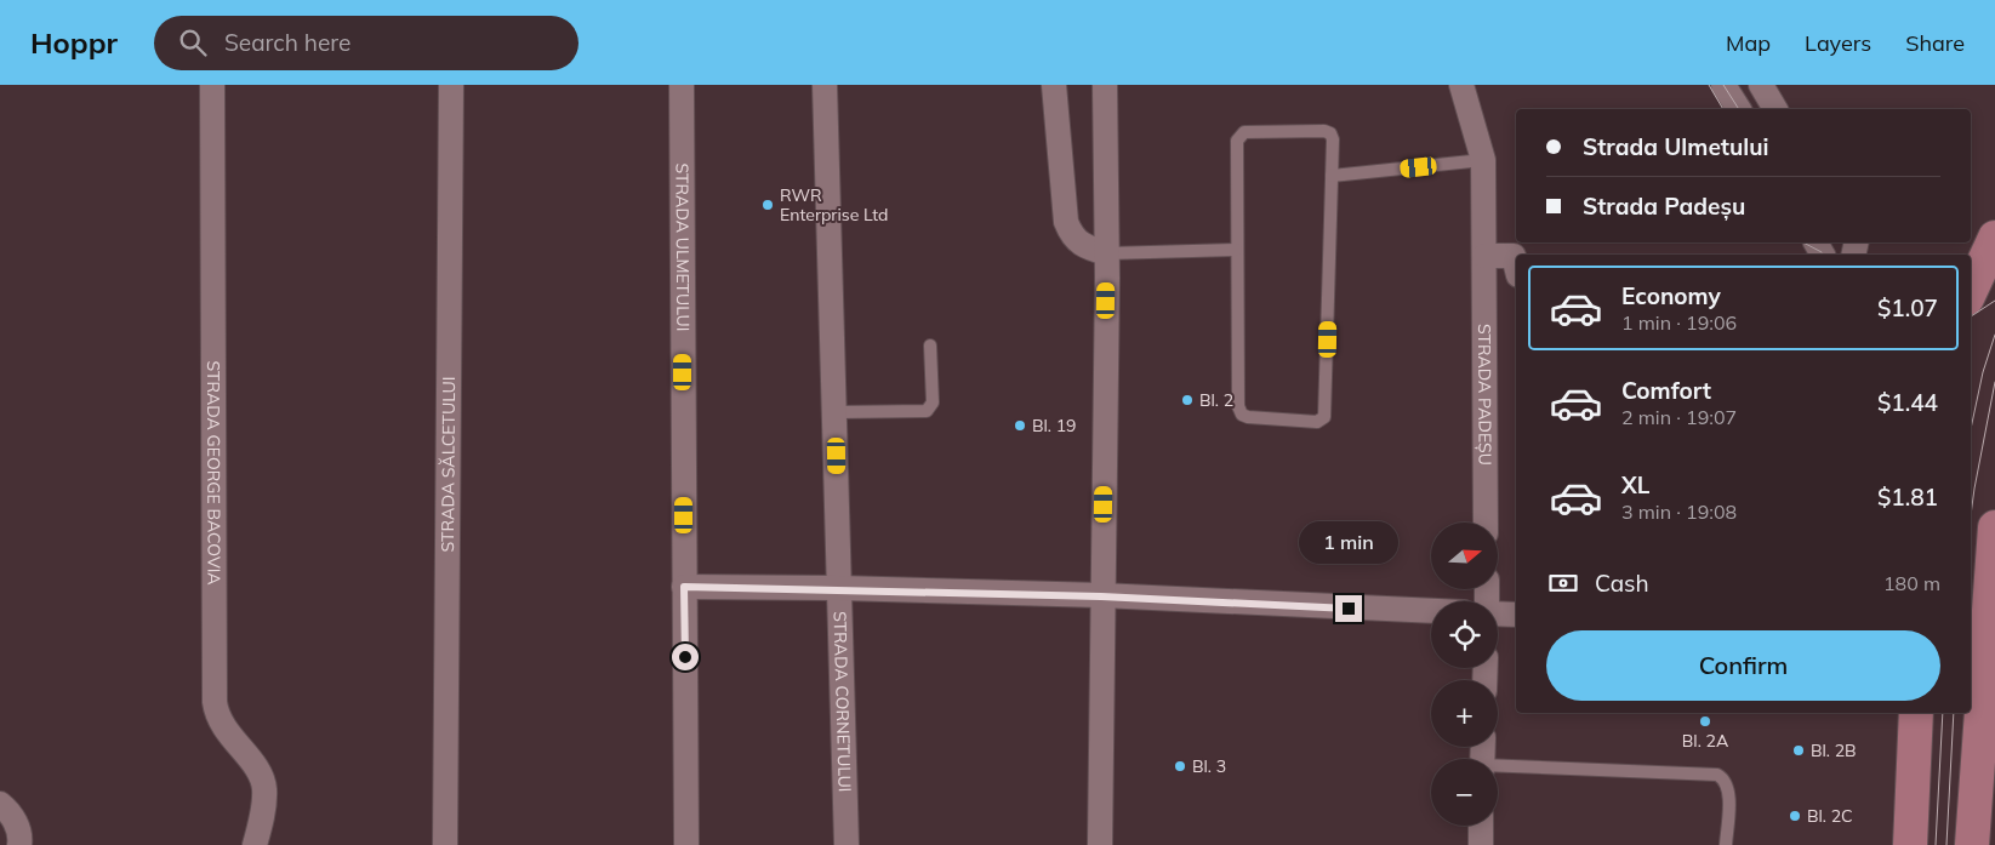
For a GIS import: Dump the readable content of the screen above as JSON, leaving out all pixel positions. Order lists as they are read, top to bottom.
{
  "streets": {
    "street": [
      "STRADA ULMETULUI",
      "STRADA PADEȘU",
      "STRADA SĂLCETULUI",
      "STRADA GEORGE BACOVIA",
      "STRADA CORNETULUI"
    ]
  },
  "places": [
    "RWR Enterprise Ltd",
    "Bl. 2",
    "Bl. 19",
    "Bl. 2A",
    "Bl. 2B",
    "Bl. 3",
    "Bl. 2C"
  ],
  "north": "right",
  "page": {
    "header": "Hoppr",
    "search": "Search here",
    "nav": ["Map", "Layers", "Share"],
    "banner": ["Strada Ulmetului", "Strada Padeșu"],
    "list": [
      {
        "name": "Economy",
        "note": "1 min · 19:06",
        "value": "$1.07"
      },
      {
        "name": "Comfort",
        "note": "2 min · 19:07",
        "value": "$1.44"
      },
      {
        "name": "XL",
        "note": "3 min · 19:08",
        "value": "$1.81"
      }
    ],
    "bubble": "1 min",
    "map_buttons": ["+", "−"],
    "pay": ["Cash", "180 m"],
    "buttons": "Confirm"
  }
}
